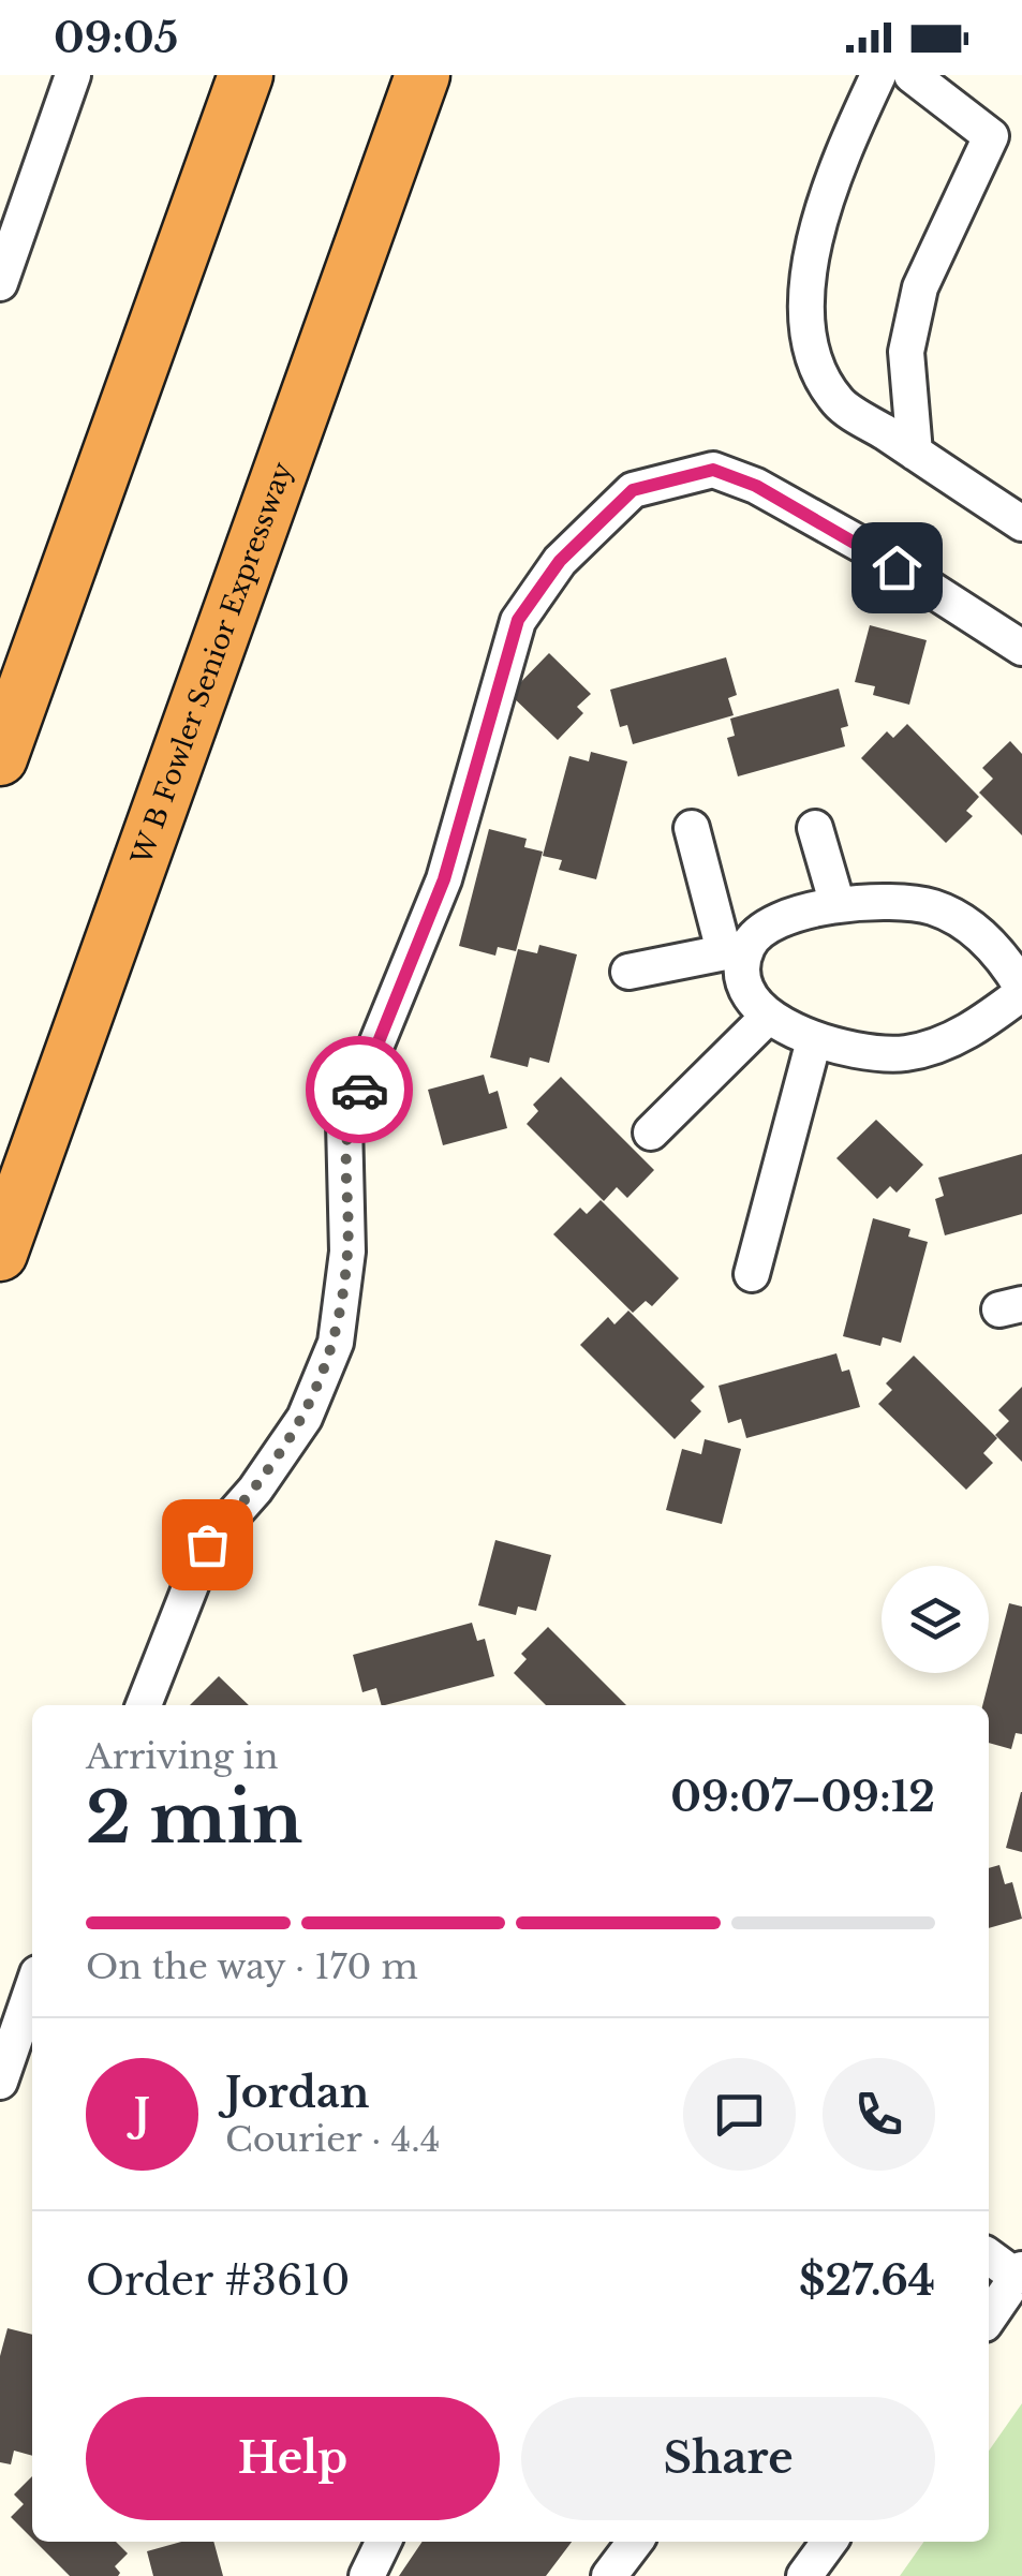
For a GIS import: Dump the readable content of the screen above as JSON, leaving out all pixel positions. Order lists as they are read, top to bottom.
{
  "streets": {
    "highway": ["W B Fowler Senior Expressway"]
  },
  "page": {
    "status": "09:05",
    "heading": ["2 min", "Arriving in", "09:07–09:12"],
    "panel": [
      "Jordan",
      "Courier · 4.4",
      "Order #3610",
      "$27.64"
    ],
    "bar": "On the way · 170 m",
    "round": "J",
    "buttons": ["Help", "Share"]
  }
}
